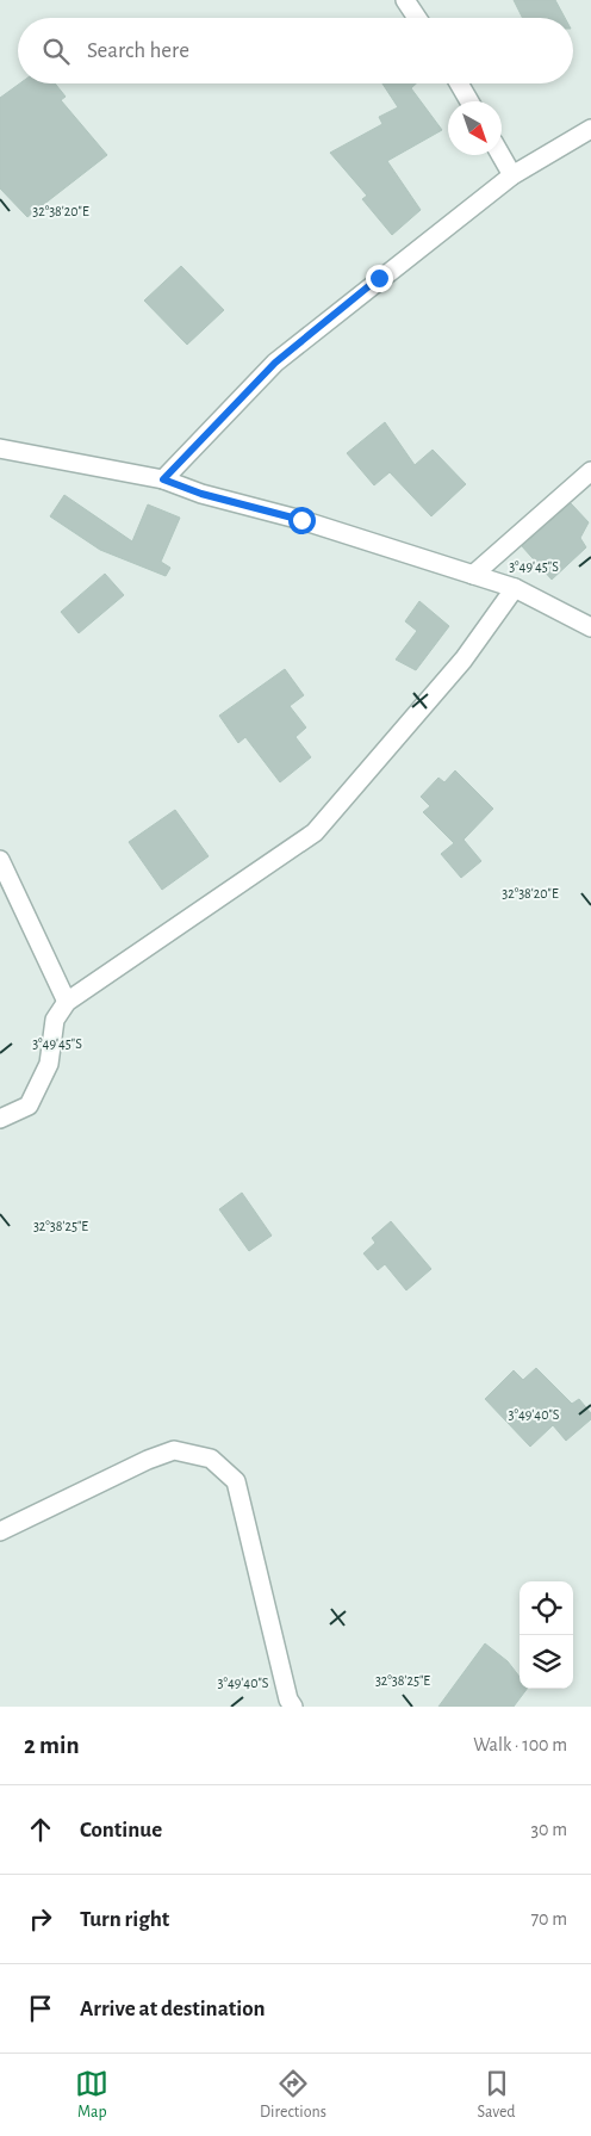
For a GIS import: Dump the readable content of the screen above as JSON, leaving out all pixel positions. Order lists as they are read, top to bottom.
{
  "north": "bottom right",
  "page": {
    "search": "Search here",
    "heading": ["2 min", "Walk · 100 m"],
    "list": [
      ["Continue", "30 m"],
      ["Turn right", "70 m"],
      "Arrive at destination"
    ],
    "nav": ["Map", "Directions", "Saved"]
  },
  "coordinates": [
    "32°38'20\"E",
    "3°49'45\"S",
    "32°38'25\"E",
    "3°49'40\"S"
  ]
}
